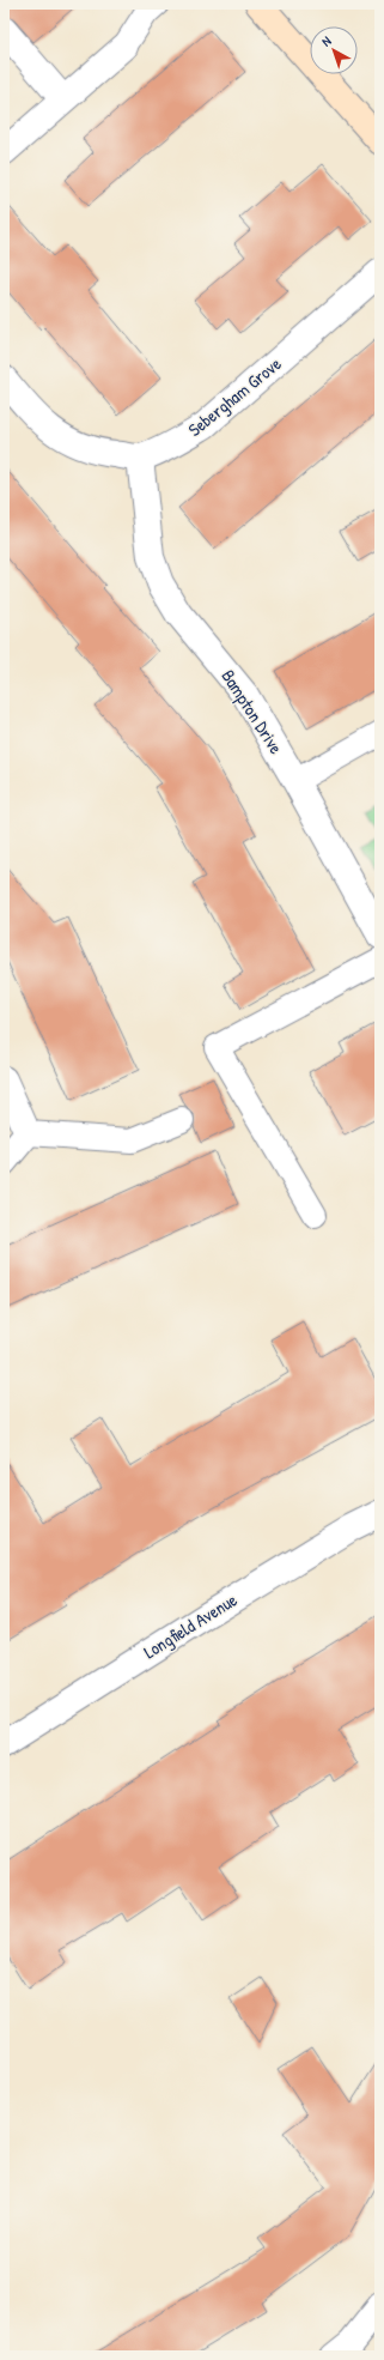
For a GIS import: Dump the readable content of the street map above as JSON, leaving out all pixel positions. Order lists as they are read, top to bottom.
{
  "streets": {
    "street": ["Sebergham Grove", "Bampton Drive", "Longfield Avenue"]
  },
  "crossings": [
    ["Sebergham Grove", "Bampton Drive"]
  ],
  "north": "top left"
}
